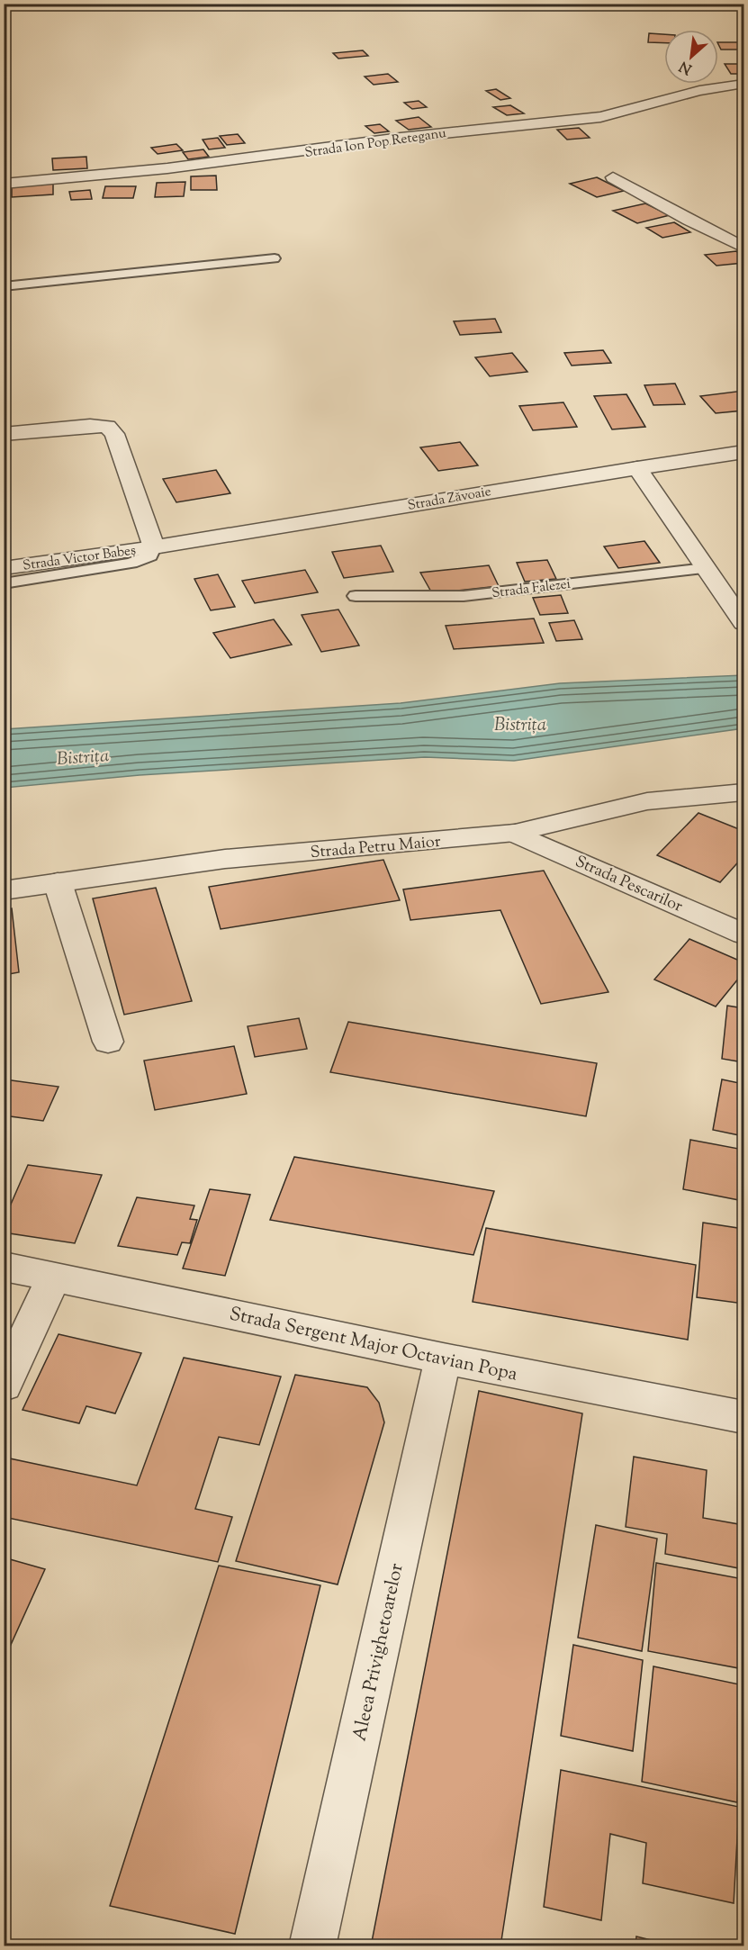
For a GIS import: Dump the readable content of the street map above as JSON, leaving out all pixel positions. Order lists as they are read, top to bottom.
{
  "streets": {
    "street": [
      "Strada Ion Pop Reteganu",
      "Strada Zăvoaie",
      "Strada Victor Babeș",
      "Strada Petru Maior",
      "Strada Pescarilor",
      "Strada Sergent Major Octavian Popa",
      "Aleea Privighetoarelor"
    ],
    "lane": ["Strada Falezei"]
  },
  "crossings": [
    ["Strada Zăvoaie", "Strada Victor Babeș"],
    ["Strada Petru Maior", "Strada Pescarilor"],
    ["Strada Sergent Major Octavian Popa", "Aleea Privighetoarelor"]
  ],
  "water": ["Bistrița"],
  "north": "bottom left"
}
